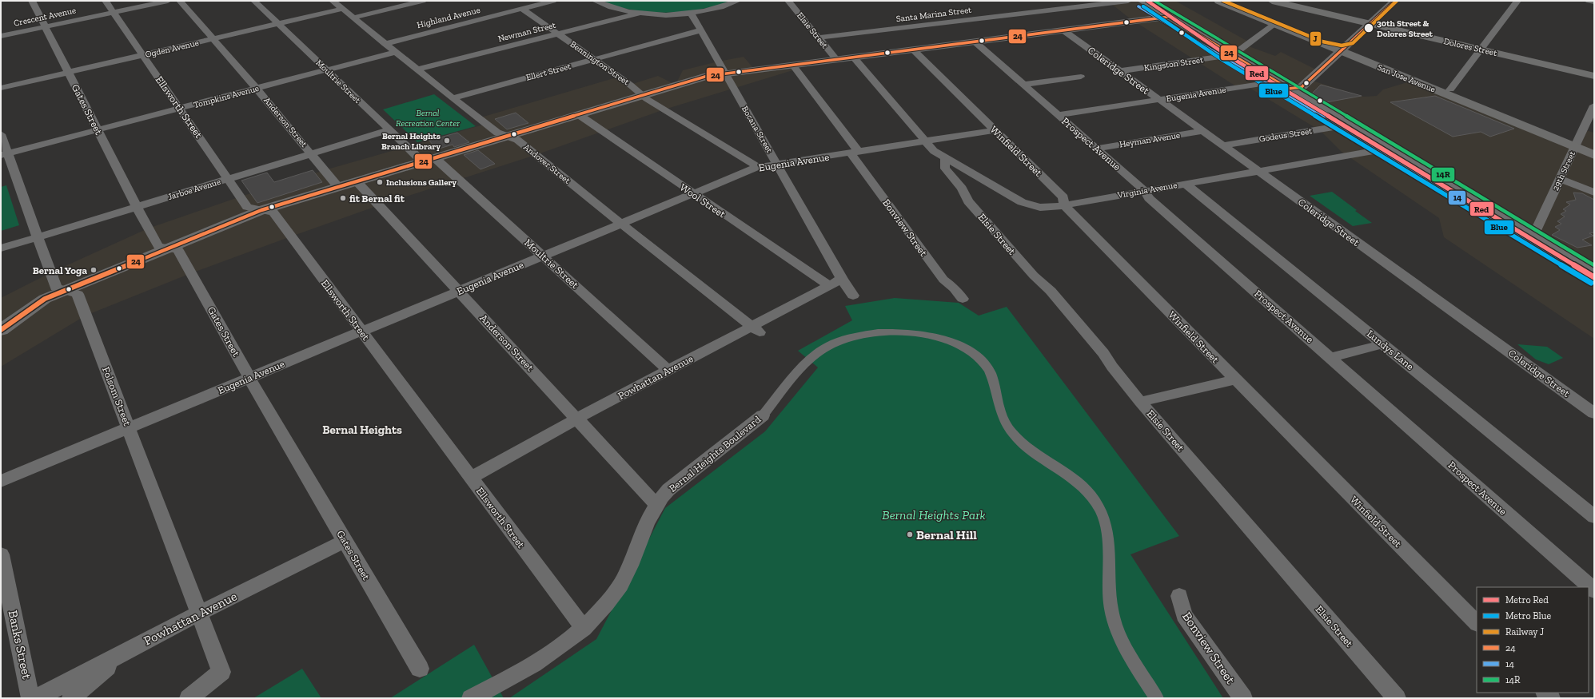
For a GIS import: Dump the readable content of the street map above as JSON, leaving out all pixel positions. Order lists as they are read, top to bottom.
{
  "streets": {
    "main road": ["Dolores Street", "San Jose Avenue"],
    "street": [
      "Santa Marina Street",
      "Crescent Avenue",
      "Highland Avenue",
      "Elsie Street",
      "Newman Street",
      "Ogden Avenue",
      "Bennington Street",
      "Kingston Street",
      "Coleridge Street",
      "Ellert Street",
      "Moultrie Street",
      "Eugenia Avenue",
      "Tompkins Avenue",
      "Ellsworth Street",
      "Gates Street",
      "Anderson Street",
      "Bocana Street",
      "Godeus Street",
      "Heyman Avenue",
      "Prospect Avenue",
      "Winfield Street",
      "Andover Street",
      "29th Street",
      "Jarboe Avenue",
      "Virginia Avenue",
      "Wool Street",
      "Bonview Street",
      "Lundys Lane",
      "Powhattan Avenue",
      "Folsom Street",
      "Bernal Heights Boulevard",
      "Banks Street"
    ]
  },
  "crossings": [
    ["Santa Marina Street", "Elsie Street"],
    ["Crescent Avenue", "Ellsworth Street"],
    ["Crescent Avenue", "Gates Street"],
    ["Highland Avenue", "Bennington Street"],
    ["Highland Avenue", "Andover Street"],
    ["Elsie Street", "Virginia Avenue"],
    ["Newman Street", "Bennington Street"],
    ["Newman Street", "Andover Street"],
    ["Ogden Avenue", "Moultrie Street"],
    ["Ogden Avenue", "Ellsworth Street"],
    ["Ogden Avenue", "Gates Street"],
    ["Ogden Avenue", "Anderson Street"],
    ["Ogden Avenue", "Andover Street"],
    ["Bennington Street", "Ellert Street"],
    ["Bennington Street", "Eugenia Avenue"],
    ["Kingston Street", "Coleridge Street"],
    ["Kingston Street", "San Jose Avenue"],
    ["Coleridge Street", "Eugenia Avenue"],
    ["Coleridge Street", "Godeus Street"],
    ["Coleridge Street", "Heyman Avenue"],
    ["Coleridge Street", "Virginia Avenue"],
    ["Ellert Street", "Bocana Street"],
    ["Ellert Street", "Andover Street"],
    ["San Jose Avenue", "29th Street"],
    ["Moultrie Street", "Eugenia Avenue"],
    ["Moultrie Street", "Tompkins Avenue"],
    ["Moultrie Street", "Jarboe Avenue"],
    ["Moultrie Street", "Powhattan Avenue"],
    ["Eugenia Avenue", "Ellsworth Street"],
    ["Eugenia Avenue", "Gates Street"],
    ["Eugenia Avenue", "Anderson Street"],
    ["Eugenia Avenue", "Bocana Street"],
    ["Eugenia Avenue", "Prospect Avenue"],
    ["Eugenia Avenue", "Winfield Street"],
    ["Eugenia Avenue", "Andover Street"],
    ["Eugenia Avenue", "Virginia Avenue"],
    ["Eugenia Avenue", "Wool Street"],
    ["Eugenia Avenue", "Bonview Street"],
    ["Eugenia Avenue", "Folsom Street"],
    ["Tompkins Avenue", "Ellsworth Street"],
    ["Tompkins Avenue", "Gates Street"],
    ["Tompkins Avenue", "Anderson Street"],
    ["Tompkins Avenue", "Andover Street"],
    ["Tompkins Avenue", "Folsom Street"],
    ["Ellsworth Street", "Jarboe Avenue"],
    ["Ellsworth Street", "Powhattan Avenue"],
    ["Ellsworth Street", "Bernal Heights Boulevard"],
    ["Gates Street", "Jarboe Avenue"],
    ["Gates Street", "Powhattan Avenue"],
    ["Anderson Street", "Jarboe Avenue"],
    ["Anderson Street", "Powhattan Avenue"],
    ["Anderson Street", "Bernal Heights Boulevard"],
    ["Bocana Street", "Powhattan Avenue"],
    ["Heyman Avenue", "Prospect Avenue"],
    ["Prospect Avenue", "Virginia Avenue"],
    ["Winfield Street", "Virginia Avenue"],
    ["Andover Street", "Powhattan Avenue"],
    ["Jarboe Avenue", "Folsom Street"],
    ["Virginia Avenue", "Lundys Lane"],
    ["Wool Street", "Powhattan Avenue"],
    ["Powhattan Avenue", "Folsom Street"]
  ],
  "districts": ["Bernal Heights"],
  "parks": ["Bernal Recreation Center", "Bernal Heights Park"],
  "places": [
    "30th Street & Dolores Street",
    "Bernal Heights Branch Library",
    "Inclusions Gallery",
    "fit Bernal fit",
    "Bernal Yoga",
    "Bernal Hill"
  ],
  "lines": [
    "metro line Red",
    "rail line J",
    "transit line 24",
    "transit line 14R",
    "metro line Blue",
    "transit line 14"
  ],
  "legend": [
    "Metro Red",
    "Metro Blue",
    "Railway J",
    "24",
    "14",
    "14R"
  ]
}
